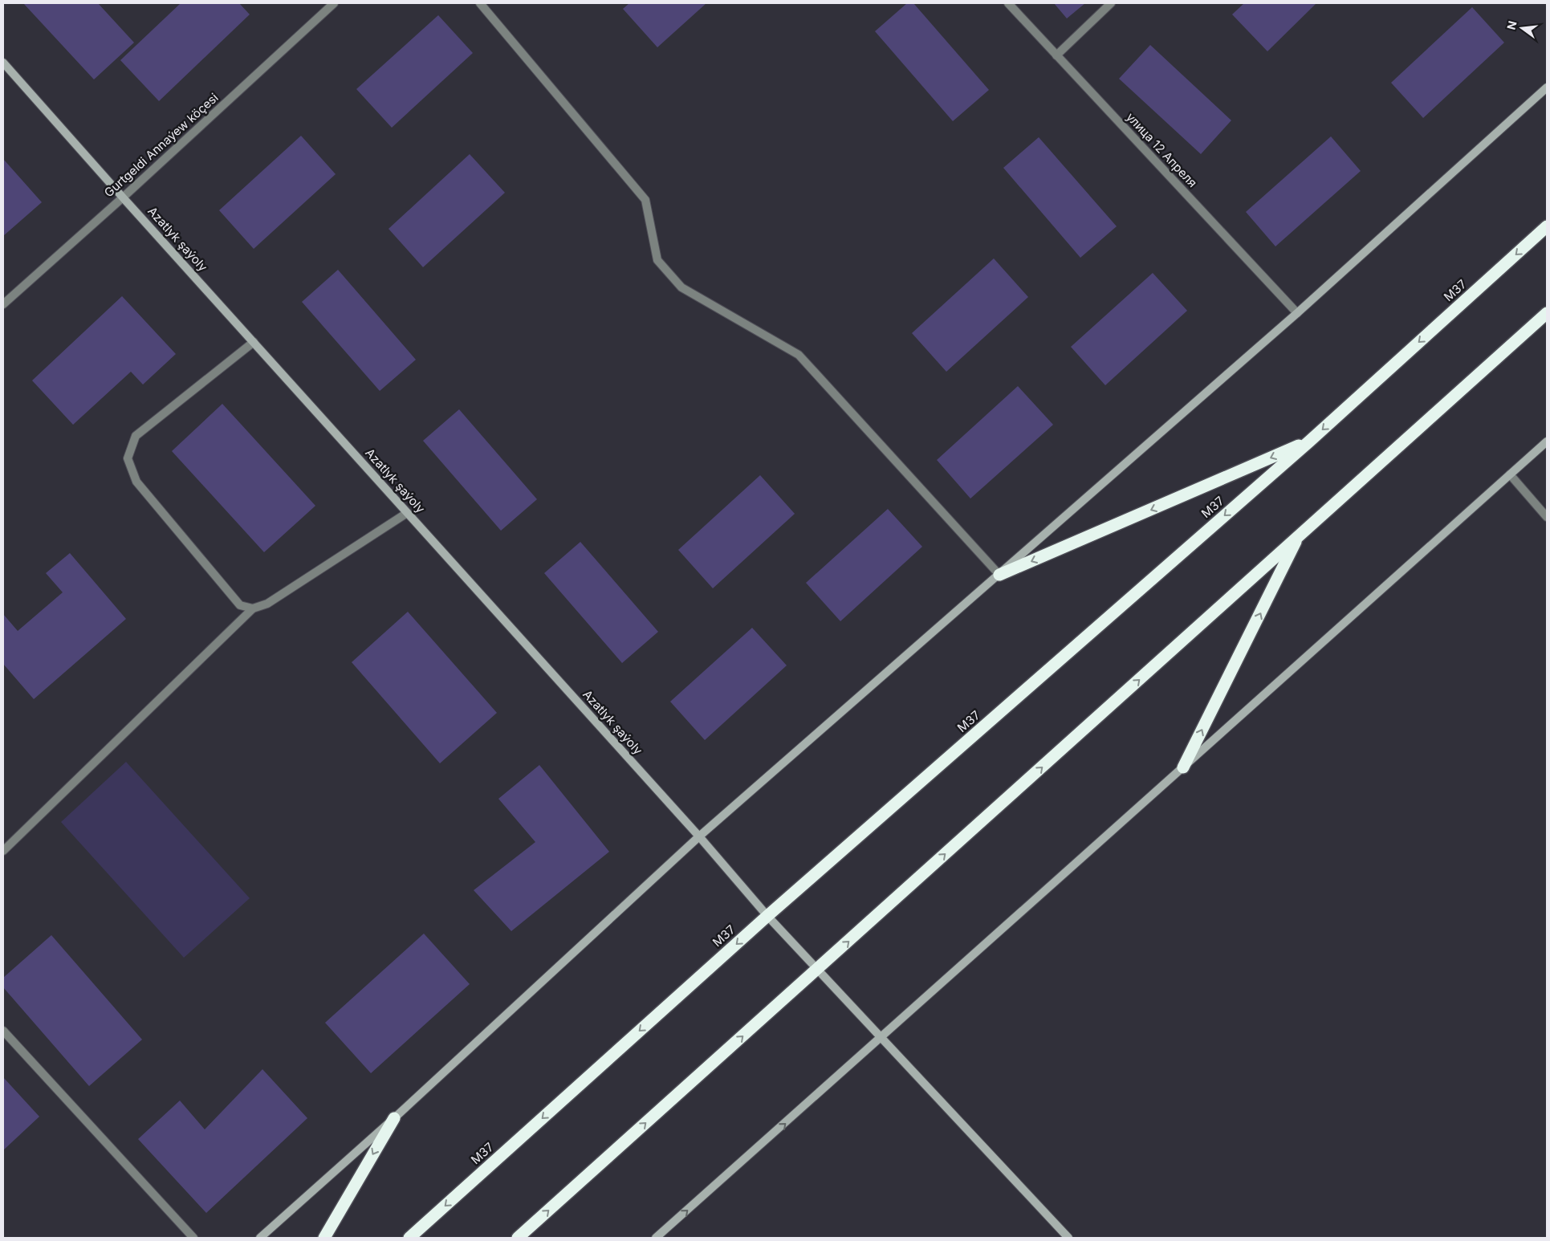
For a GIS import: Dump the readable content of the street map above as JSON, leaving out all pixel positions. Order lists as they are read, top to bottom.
{
  "streets": {
    "highway": ["M37"],
    "street": ["Gurtgeldi Annaýew köçesi", "улица 12 Апреля", "Azatlyk şaýoly"]
  },
  "crossings": [
    ["Gurtgeldi Annaýew köçesi", "Azatlyk şaýoly"],
    ["Azatlyk şaýoly", "M37"]
  ],
  "north": "left"
}
